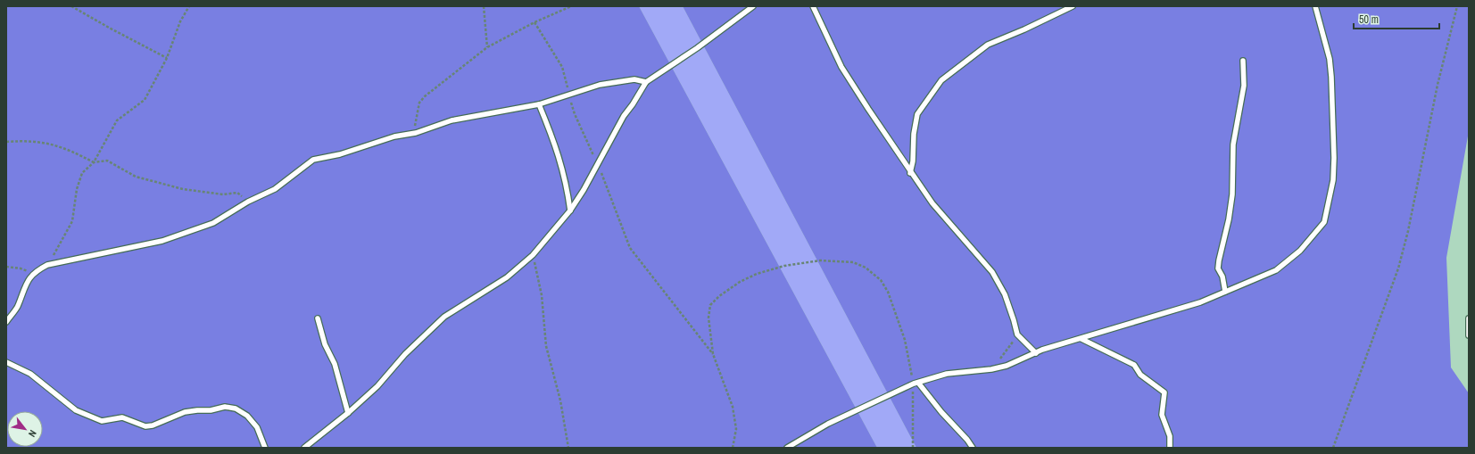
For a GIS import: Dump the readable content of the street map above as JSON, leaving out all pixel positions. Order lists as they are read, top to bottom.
{
  "scale_bar": "50 m",
  "north": "bottom right"
}
